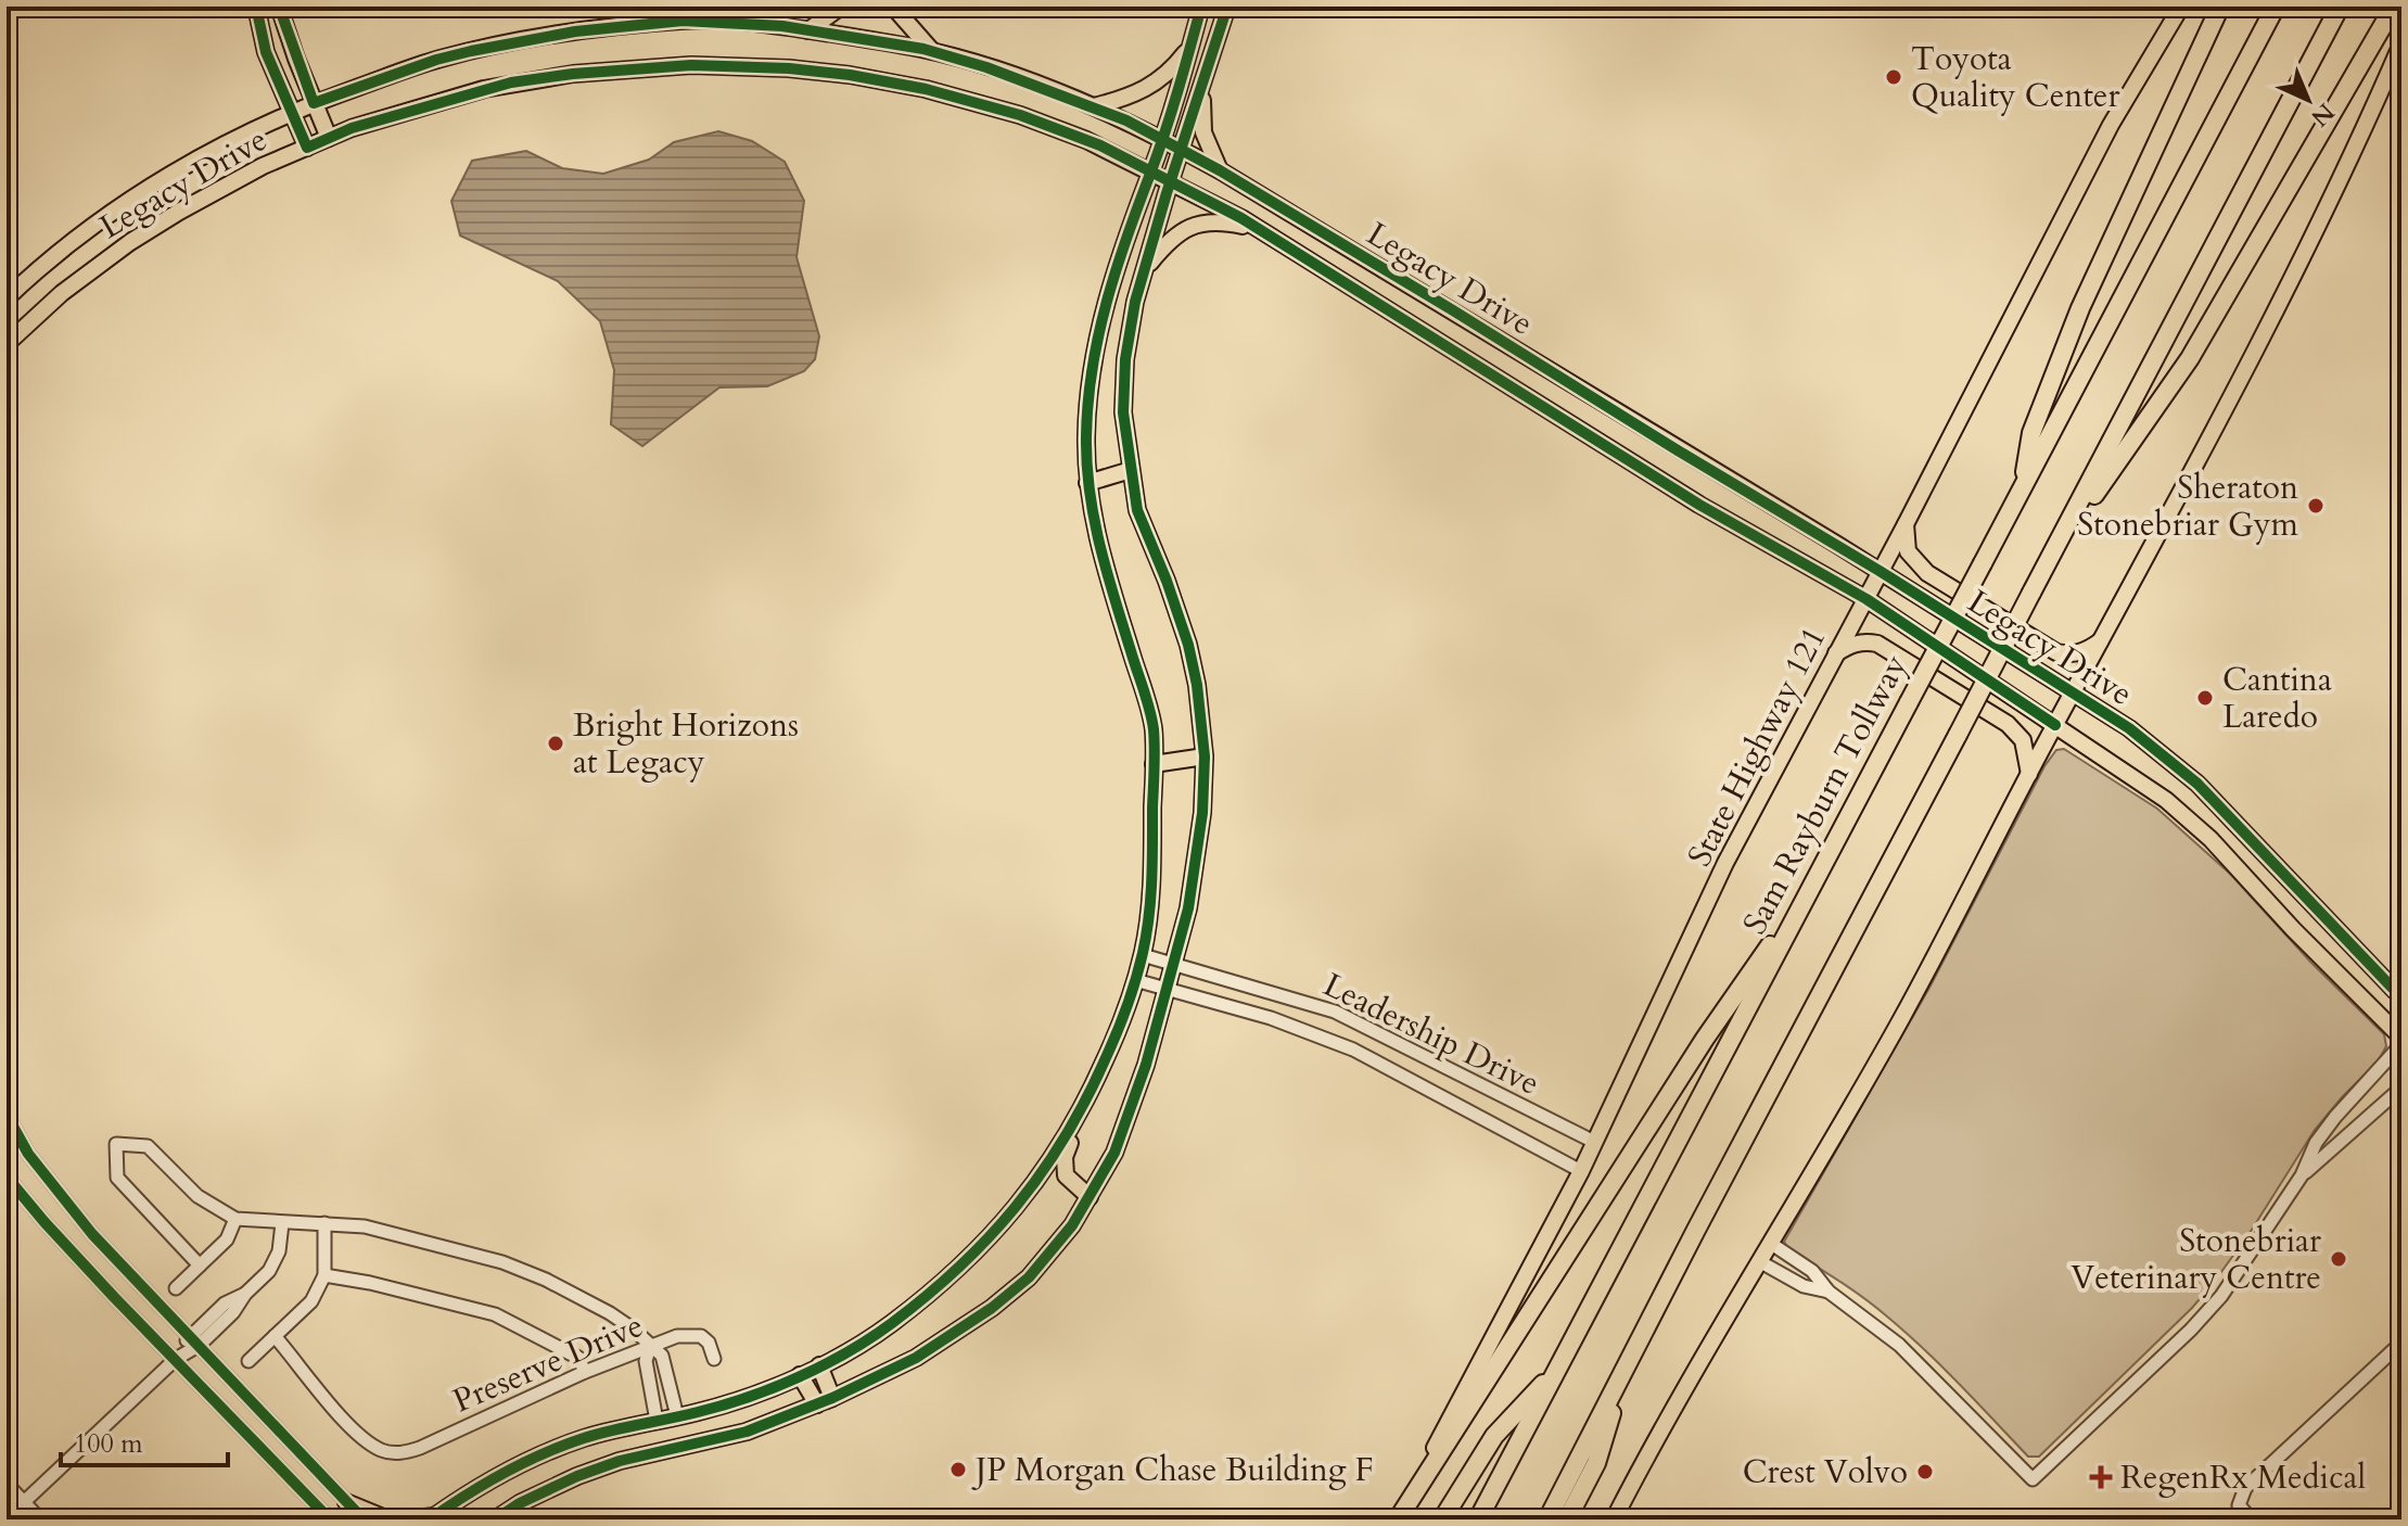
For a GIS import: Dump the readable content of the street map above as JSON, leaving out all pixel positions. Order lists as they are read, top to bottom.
{
  "streets": {
    "highway": ["Sam Rayburn Tollway"],
    "main road": ["Legacy Drive", "State Highway 121"],
    "street": ["Leadership Drive", "Preserve Drive"]
  },
  "crossings": [
    ["Legacy Drive", "State Highway 121"],
    ["State Highway 121", "Leadership Drive"]
  ],
  "places": {
    "other": [
      "Toyota Quality Center",
      "Sheraton Stonebriar Gym",
      "Cantina Laredo",
      "Bright Horizons at Legacy",
      "Stonebriar Veterinary Centre",
      "JP Morgan Chase Building F",
      "Crest Volvo"
    ],
    "health": ["RegenRx Medical"]
  },
  "scale_bar": "100 m",
  "north": "bottom right"
}
